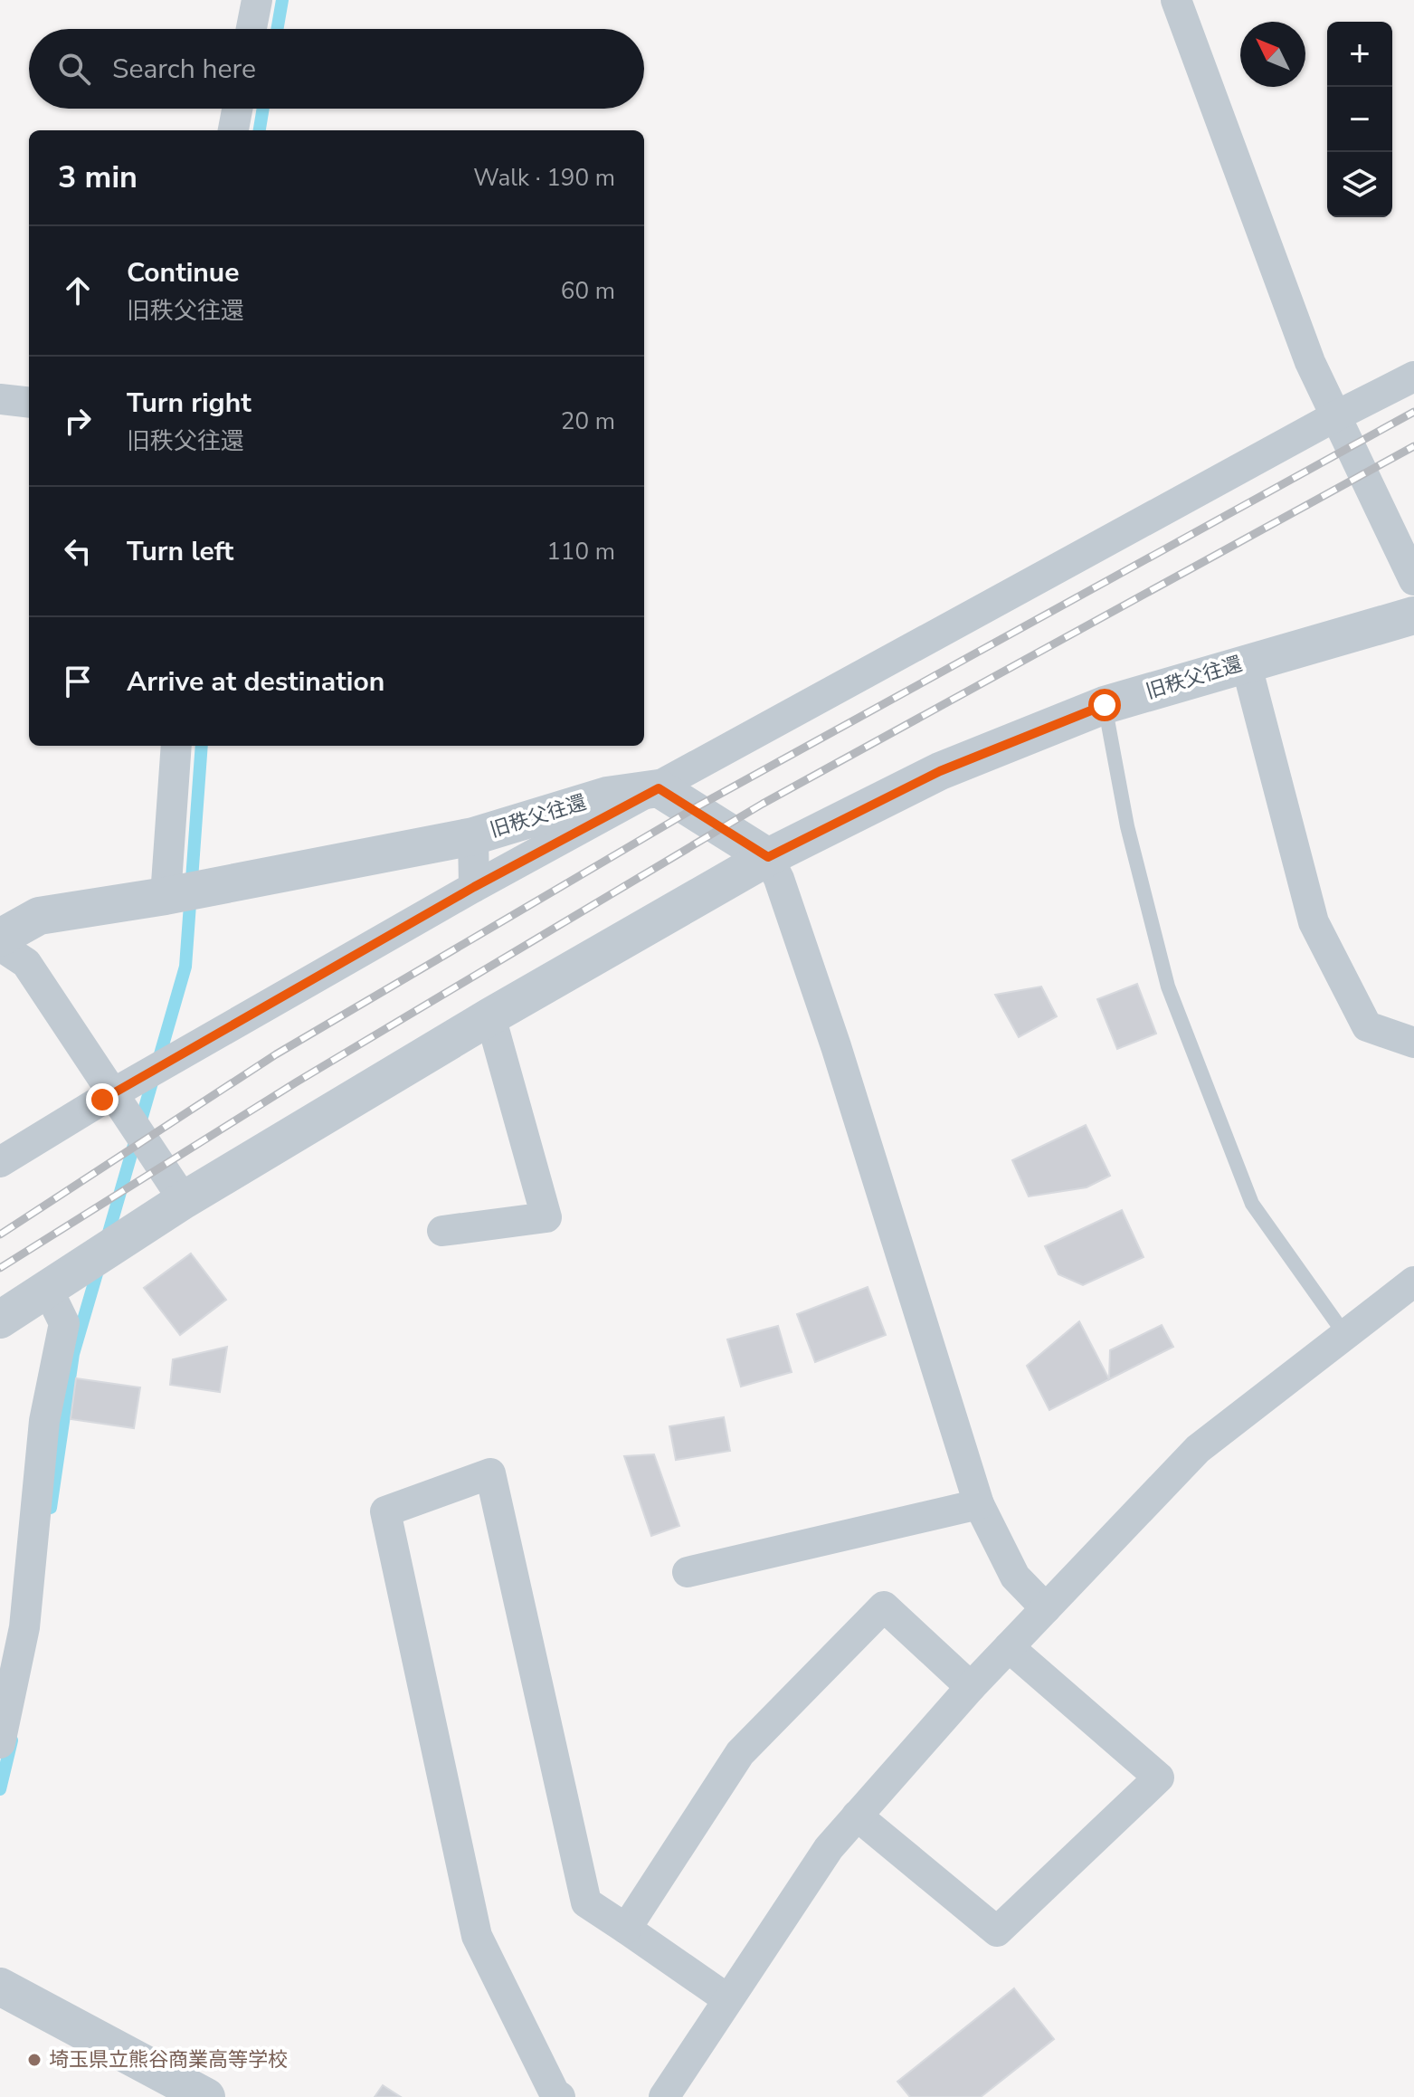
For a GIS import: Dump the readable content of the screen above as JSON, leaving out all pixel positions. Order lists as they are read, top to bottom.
{
  "streets": {
    "street": ["旧秩父往還"]
  },
  "places": ["埼玉県立熊谷商業高等学校"],
  "north": "top left",
  "page": {
    "map_buttons": ["+", "−"],
    "search": "Search here",
    "heading": ["3 min", "Walk · 190 m"],
    "list": [
      ["Continue", "旧秩父往還", "60 m"],
      ["Turn right", "旧秩父往還", "20 m"],
      ["Turn left", "110 m"],
      "Arrive at destination"
    ]
  }
}
